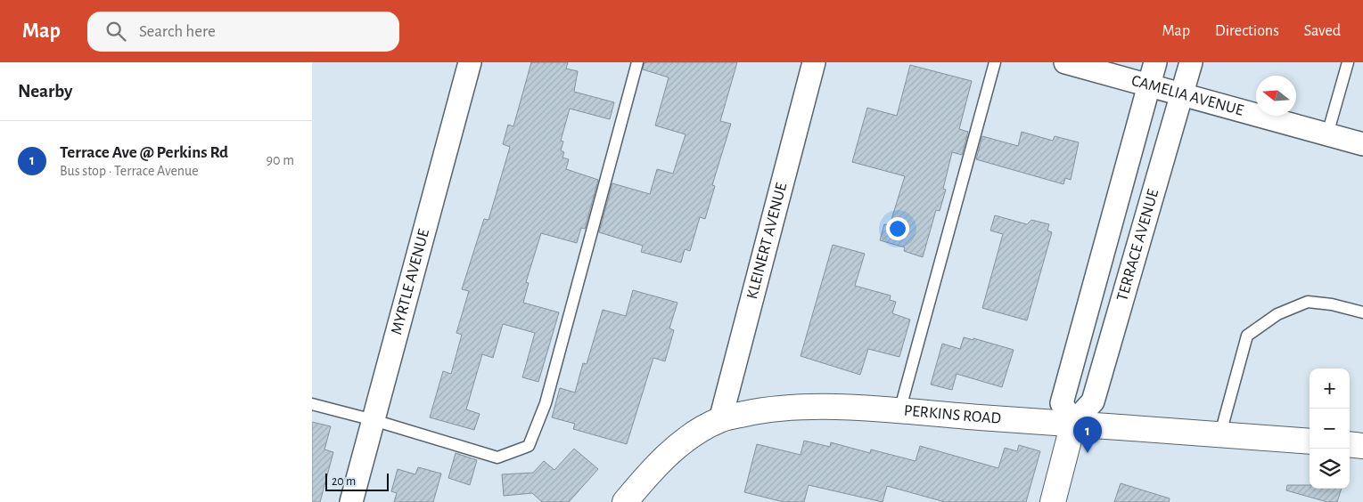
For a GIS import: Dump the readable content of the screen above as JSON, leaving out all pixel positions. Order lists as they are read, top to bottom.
{
  "streets": {
    "street": [
      "CAMELIA AVENUE",
      "KLEINERT AVENUE",
      "TERRACE AVENUE",
      "MYRTLE AVENUE",
      "PERKINS ROAD"
    ]
  },
  "crossings": [
    ["CAMELIA AVENUE", "TERRACE AVENUE"],
    ["KLEINERT AVENUE", "PERKINS ROAD"],
    ["TERRACE AVENUE", "PERKINS ROAD"]
  ],
  "scale_bar": "20 m",
  "north": "left",
  "page": {
    "header": "Map",
    "search": "Search here",
    "nav": ["Map", "Directions", "Saved"],
    "heading": "Nearby",
    "list": [
      {
        "mark": "1",
        "name": "Terrace Ave @ Perkins Rd",
        "note": "Bus stop · Terrace Avenue",
        "value": "90 m"
      }
    ],
    "map_buttons": ["+", "−"],
    "pins": "1",
    "scale": "20 m"
  }
}
